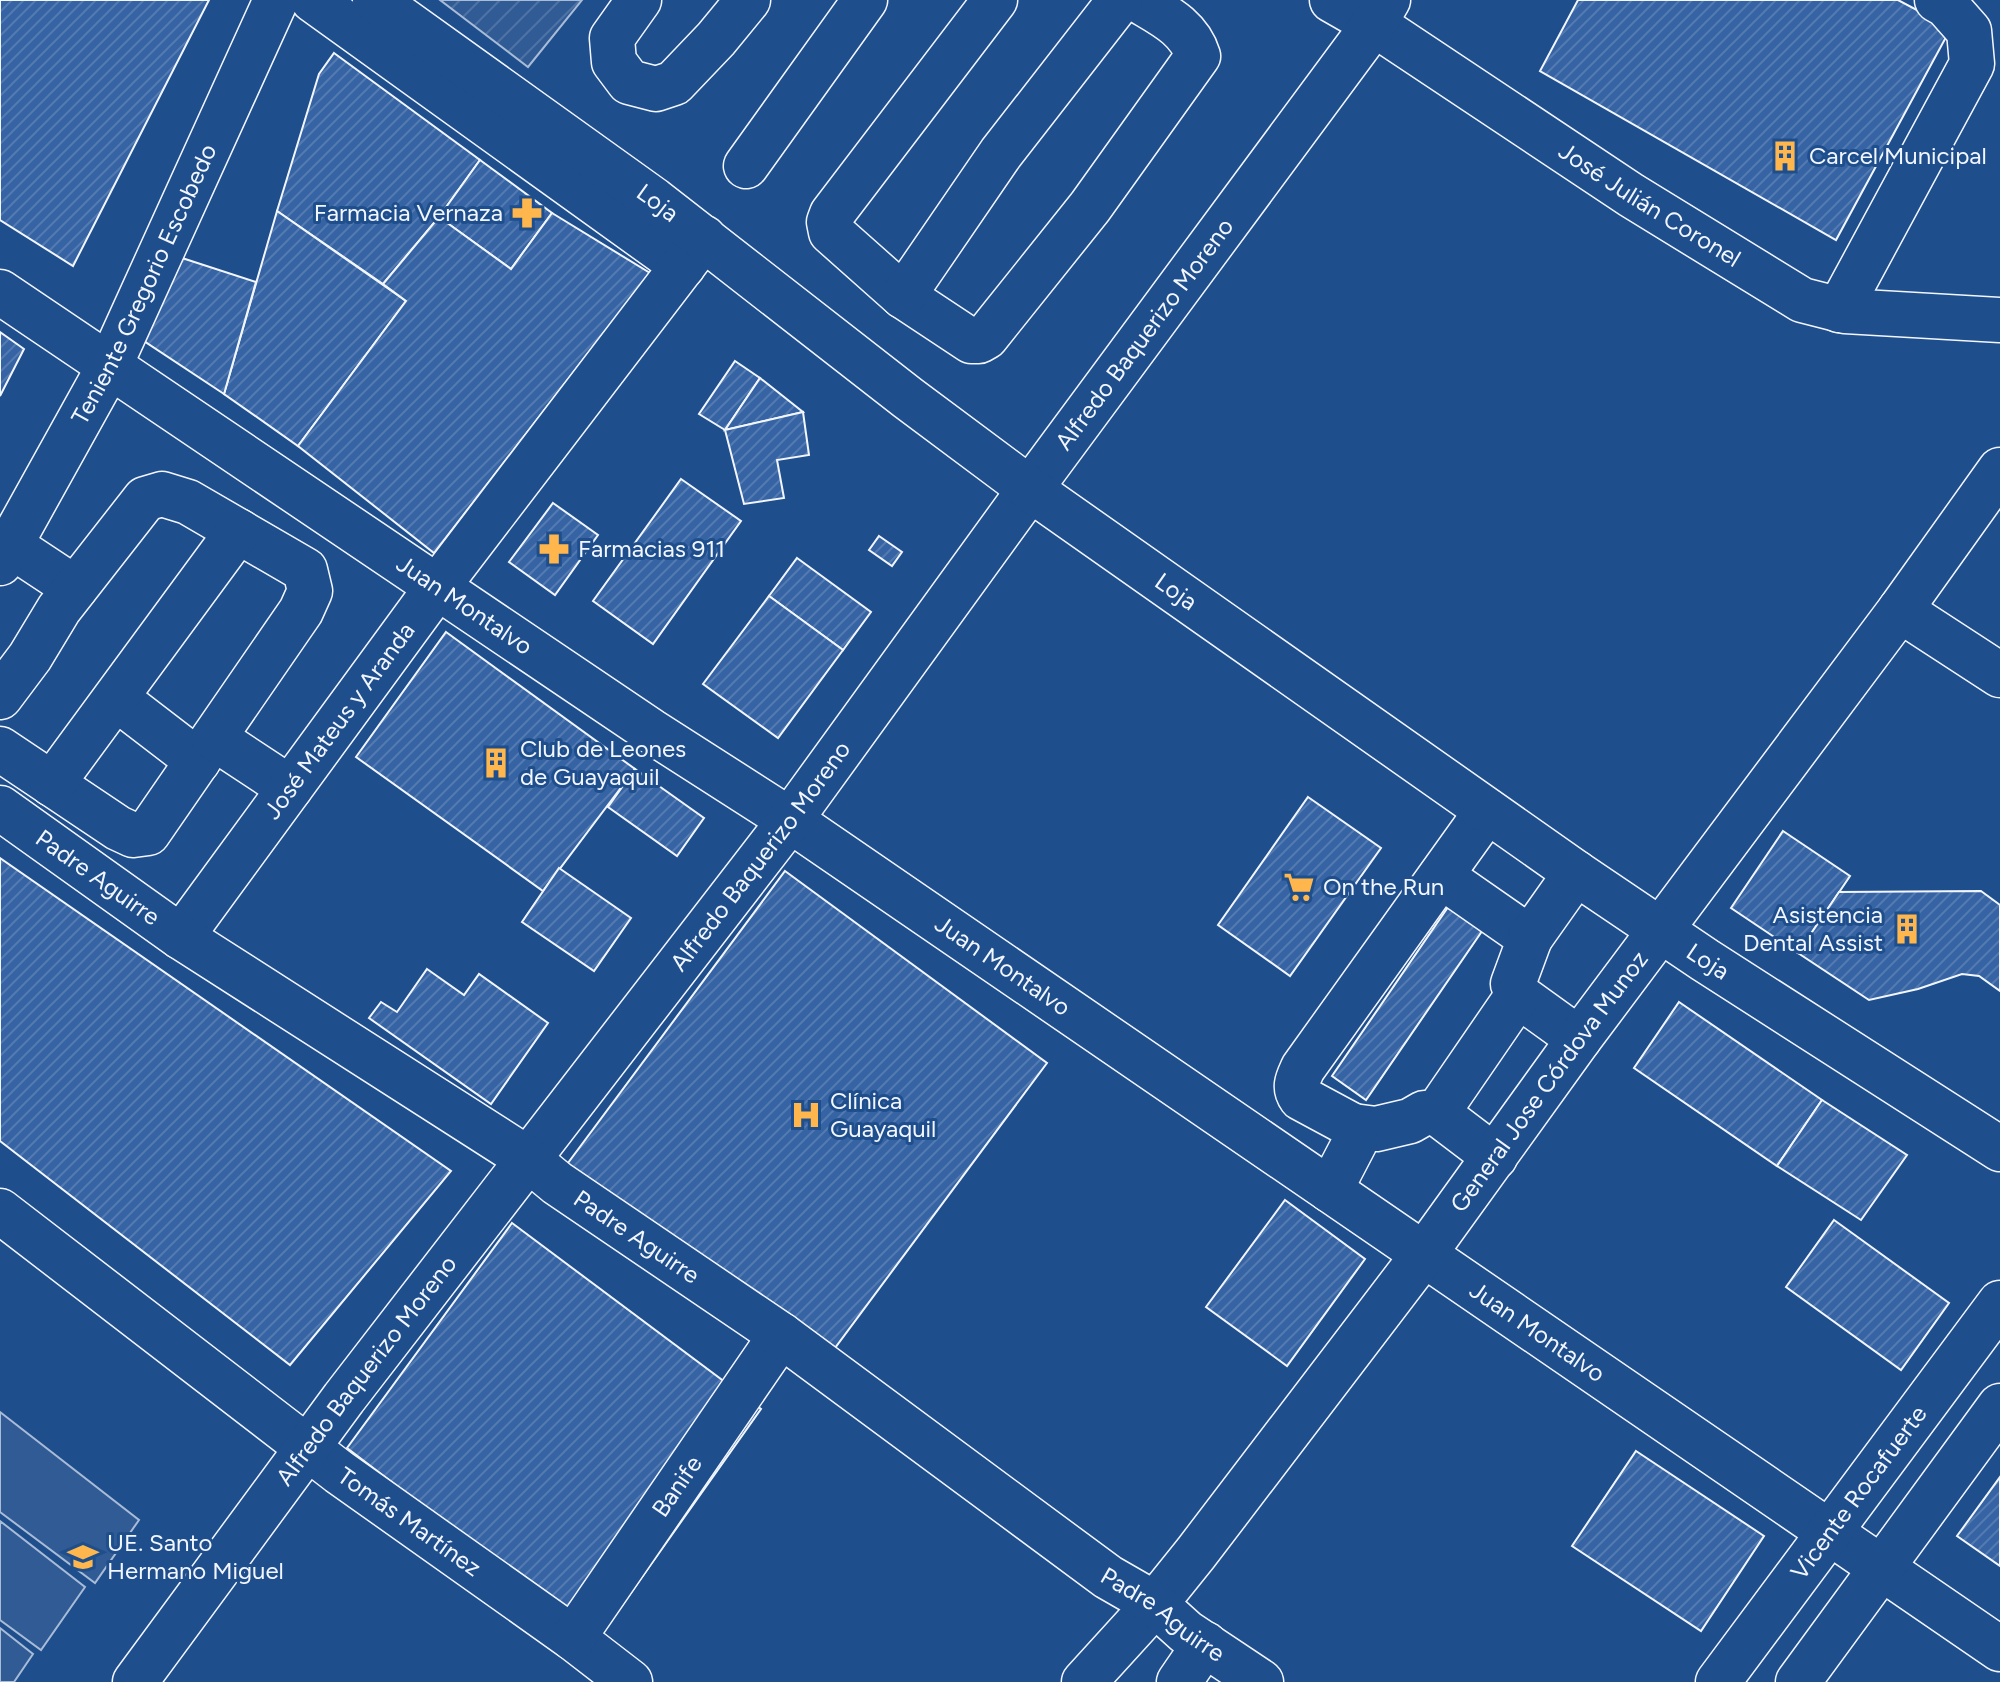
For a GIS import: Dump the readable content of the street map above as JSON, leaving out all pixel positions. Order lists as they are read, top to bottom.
{
  "streets": {
    "street": [
      "Loja",
      "José Julián Coronel",
      "Teniente Gregorio Escobedo",
      "Alfredo Baquerizo Moreno",
      "Juan Montalvo",
      "José Mateus y Aranda",
      "Padre Aguirre",
      "General Jose Córdova Munoz",
      "Banife",
      "Vicente Rocafuerte",
      "Tomás Martínez"
    ]
  },
  "crossings": [
    ["Loja", "Alfredo Baquerizo Moreno"],
    ["Loja", "José Mateus y Aranda"],
    ["Loja", "General Jose Córdova Munoz"],
    ["José Julián Coronel", "Alfredo Baquerizo Moreno"],
    ["Teniente Gregorio Escobedo", "Juan Montalvo"],
    ["Alfredo Baquerizo Moreno", "Juan Montalvo"],
    ["Alfredo Baquerizo Moreno", "Padre Aguirre"],
    ["Alfredo Baquerizo Moreno", "Tomás Martínez"],
    ["Juan Montalvo", "José Mateus y Aranda"],
    ["Juan Montalvo", "General Jose Córdova Munoz"],
    ["Juan Montalvo", "Vicente Rocafuerte"],
    ["José Mateus y Aranda", "Padre Aguirre"],
    ["Padre Aguirre", "General Jose Córdova Munoz"],
    ["Padre Aguirre", "Banife"],
    ["Banife", "Tomás Martínez"]
  ],
  "places": {
    "building": ["Carcel Municipal", "Club de Leones de Guayaquil", "Asistencia Dental Assist"],
    "pharmacy": ["Farmacia Vernaza", "Farmacias 911"],
    "supermarket": ["On the Run"],
    "hospital": ["Clínica Guayaquil"],
    "school or university": ["UE. Santo Hermano Miguel"]
  }
}
